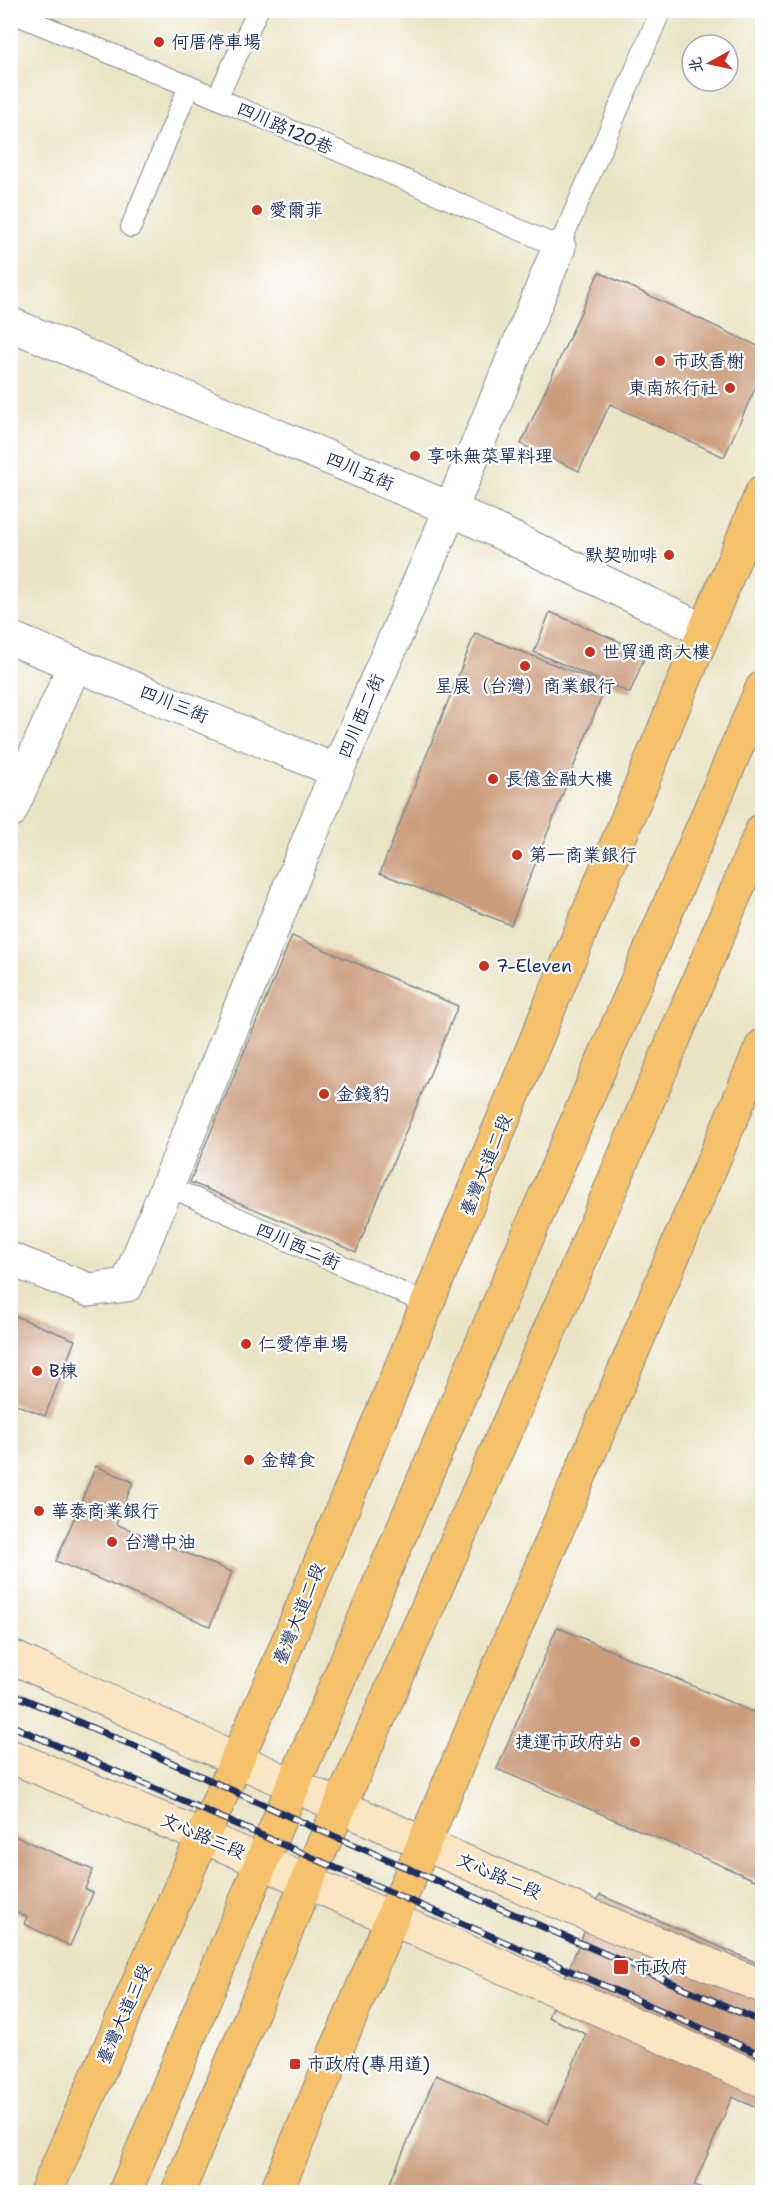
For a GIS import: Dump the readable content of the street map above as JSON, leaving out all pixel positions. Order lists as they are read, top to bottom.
{
  "streets": {
    "main road": [
      "臺灣大道二段",
      "文心路三段",
      "文心路二段",
      "臺灣大道三段"
    ],
    "street": ["四川五街", "四川三街", "四川西二街"],
    "lane": ["四川路120巷"]
  },
  "crossings": [
    ["四川路120巷", "四川西二街"],
    ["四川五街", "四川西二街"],
    ["四川五街", "臺灣大道二段"],
    ["四川三街", "四川西二街"],
    ["四川西二街", "臺灣大道二段"],
    ["臺灣大道二段", "文心路三段"],
    ["臺灣大道二段", "文心路二段"],
    ["臺灣大道二段", "臺灣大道三段"],
    ["文心路三段", "臺灣大道三段"]
  ],
  "places": {
    "other": [
      "何厝停車場",
      "愛爾菲",
      "市政香榭",
      "東南旅行社",
      "享味無菜單料理",
      "默契咖啡",
      "世貿通商大樓",
      "星展（台灣）商業銀行",
      "長億金融大樓",
      "第一商業銀行",
      "7-Eleven",
      "金錢豹",
      "仁愛停車場",
      "B棟",
      "金韓食",
      "華泰商業銀行",
      "台灣中油",
      "捷運市政府站"
    ],
    "transit": ["市政府", "市政府(專用道)"]
  },
  "north": "left"
}
